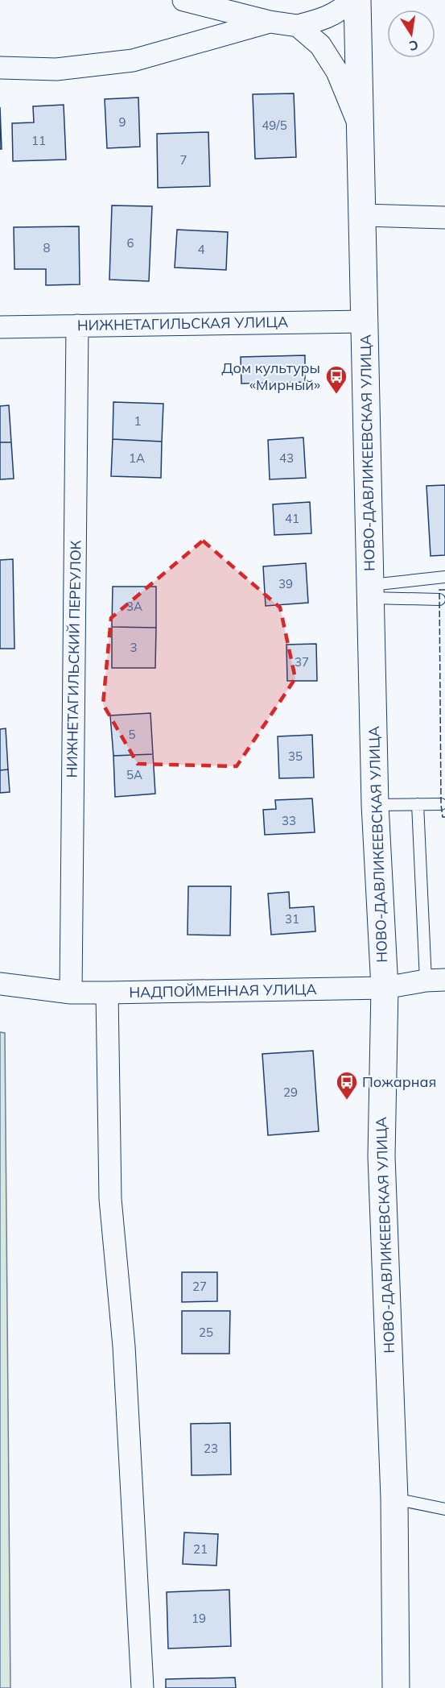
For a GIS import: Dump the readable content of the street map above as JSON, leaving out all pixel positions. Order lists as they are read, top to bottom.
{
  "streets": {
    "street": [
      "НИЖНЕТАГИЛЬСКАЯ УЛИЦА",
      "НОВО-ДАВЛИКЕЕВСКАЯ УЛИЦА",
      "НИЖНЕТАГИЛЬСКИЙ ПЕРЕУЛОК",
      "НАДПОЙМЕННАЯ УЛИЦА"
    ]
  },
  "crossings": [
    ["НИЖНЕТАГИЛЬСКАЯ УЛИЦА", "НОВО-ДАВЛИКЕЕВСКАЯ УЛИЦА"],
    ["НИЖНЕТАГИЛЬСКАЯ УЛИЦА", "НИЖНЕТАГИЛЬСКИЙ ПЕРЕУЛОК"],
    ["НОВО-ДАВЛИКЕЕВСКАЯ УЛИЦА", "НАДПОЙМЕННАЯ УЛИЦА"],
    ["НИЖНЕТАГИЛЬСКИЙ ПЕРЕУЛОК", "НАДПОЙМЕННАЯ УЛИЦА"]
  ],
  "places": {
    "bus stop": ["Дом культуры «Мирный»", "Пожарная"]
  },
  "house_numbers": [
    "9",
    "49/5",
    "11",
    "7",
    "6",
    "8",
    "4",
    "1",
    "1А",
    "43",
    "41",
    "39",
    "3А",
    "3",
    "37",
    "5",
    "35",
    "5А",
    "33",
    "31",
    "29",
    "27",
    "25",
    "23",
    "21",
    "19"
  ],
  "north": "bottom"
}
